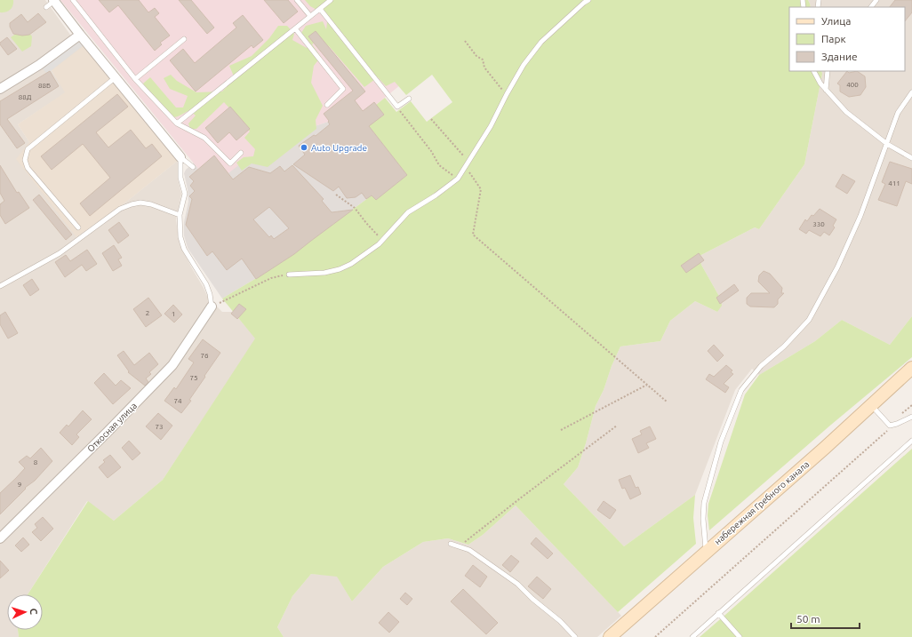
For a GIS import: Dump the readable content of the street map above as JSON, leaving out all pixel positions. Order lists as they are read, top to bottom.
{
  "streets": {
    "street": ["Откосная улица", "набережная Гребного канала"]
  },
  "places": ["Auto Upgrade"],
  "house_numbers": [
    "400",
    "88Б",
    "88Д",
    "411",
    "330",
    "2",
    "1",
    "76",
    "75",
    "74",
    "73",
    "8",
    "9"
  ],
  "legend": ["Улица", "Парк", "Здание"],
  "scale_bar": "50 m",
  "north": "right"
}
